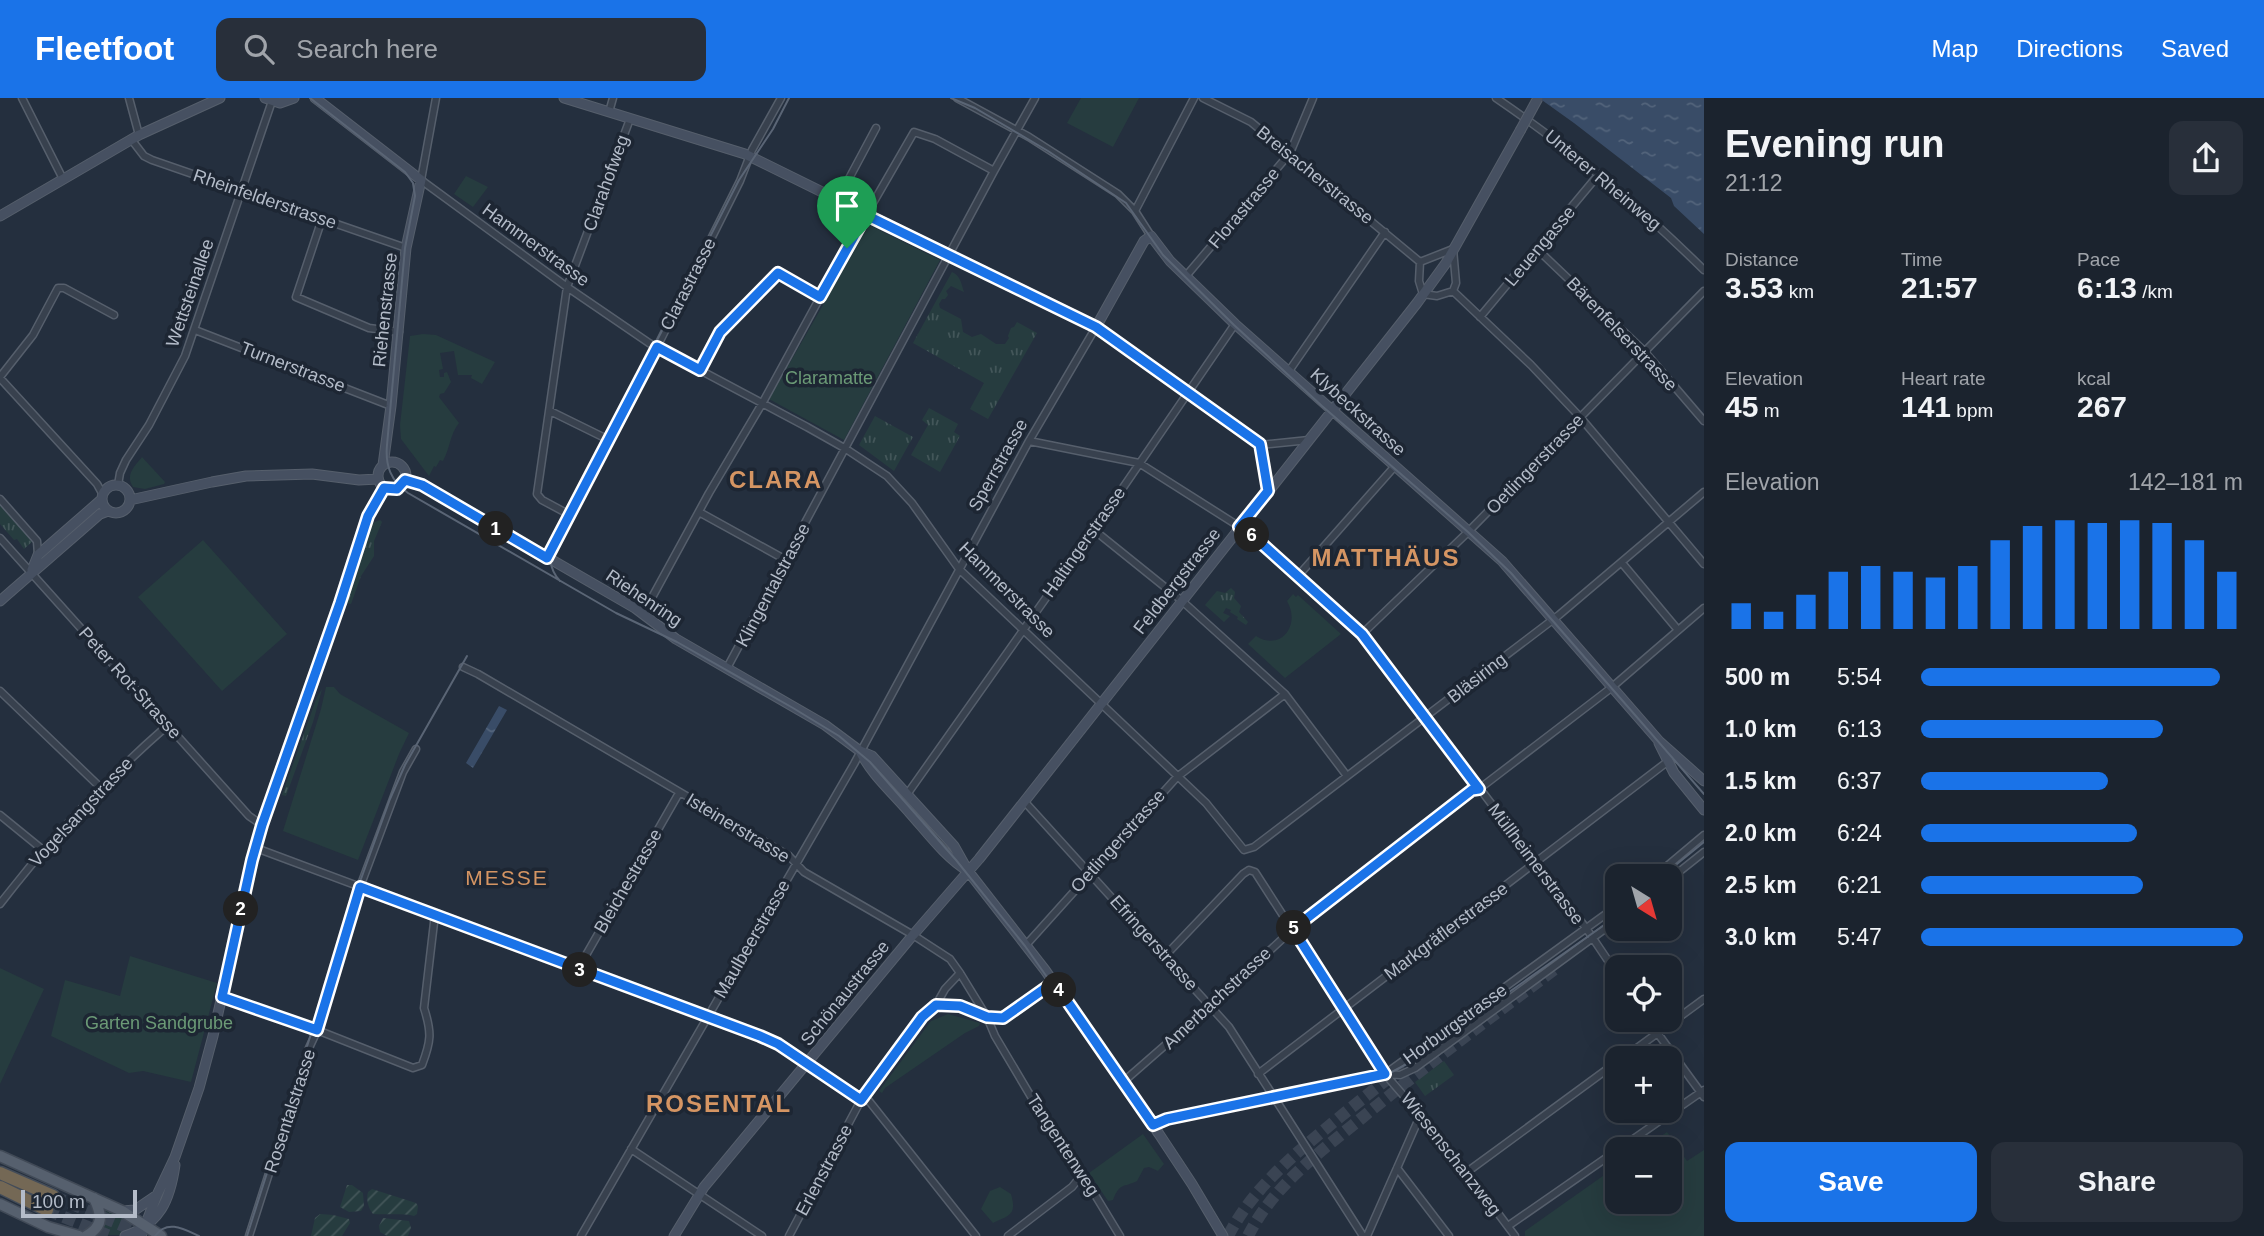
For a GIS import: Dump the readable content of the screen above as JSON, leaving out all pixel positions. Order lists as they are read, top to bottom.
{
  "streets": {
    "main road": [
      "Hammerstrasse",
      "Riehenstrasse",
      "Klybeckstrasse",
      "Sperrstrasse",
      "Feldbergstrasse",
      "Riehenring",
      "Schönaustrasse"
    ],
    "street": [
      "Breisacherstrasse",
      "Unterer Rheinweg",
      "Clarahofweg",
      "Rheinfelderstrasse",
      "Florastrasse",
      "Leuengasse",
      "Clarastrasse",
      "Wettsteinallee",
      "Bärenfelserstrasse",
      "Turnerstrasse",
      "Oetlingerstrasse",
      "Haltingerstrasse",
      "Klingentalstrasse",
      "Bläsiring",
      "Peter Rot-Strasse",
      "Vogelsangstrasse",
      "Isteinerstrasse",
      "Müllheimerstrasse",
      "Bleichestrasse",
      "Markgräflerstrasse",
      "Maulbeerstrasse",
      "Efringerstrasse",
      "Amerbachstrasse",
      "Horburgstrasse",
      "Rosentalstrasse",
      "Tangentenweg",
      "Wiesenschanzweg",
      "Erlenstrasse"
    ]
  },
  "crossings": [
    ["Breisacherstrasse", "Florastrasse"],
    ["Unterer Rheinweg", "Leuengasse"],
    ["Clarahofweg", "Hammerstrasse"],
    ["Clarahofweg", "Clarastrasse"],
    ["Rheinfelderstrasse", "Wettsteinallee"],
    ["Rheinfelderstrasse", "Riehenstrasse"],
    ["Florastrasse", "Klybeckstrasse"],
    ["Hammerstrasse", "Clarastrasse"],
    ["Hammerstrasse", "Riehenstrasse"],
    ["Hammerstrasse", "Oetlingerstrasse"],
    ["Hammerstrasse", "Sperrstrasse"],
    ["Hammerstrasse", "Haltingerstrasse"],
    ["Hammerstrasse", "Feldbergstrasse"],
    ["Hammerstrasse", "Klingentalstrasse"],
    ["Hammerstrasse", "Bläsiring"],
    ["Leuengasse", "Bärenfelserstrasse"],
    ["Clarastrasse", "Riehenring"],
    ["Wettsteinallee", "Turnerstrasse"],
    ["Riehenstrasse", "Turnerstrasse"],
    ["Riehenstrasse", "Riehenring"],
    ["Bärenfelserstrasse", "Oetlingerstrasse"],
    ["Klybeckstrasse", "Oetlingerstrasse"],
    ["Klybeckstrasse", "Sperrstrasse"],
    ["Klybeckstrasse", "Haltingerstrasse"],
    ["Klybeckstrasse", "Feldbergstrasse"],
    ["Klybeckstrasse", "Klingentalstrasse"],
    ["Klybeckstrasse", "Bläsiring"],
    ["Klybeckstrasse", "Markgräflerstrasse"],
    ["Klybeckstrasse", "Amerbachstrasse"],
    ["Oetlingerstrasse", "Riehenring"],
    ["Oetlingerstrasse", "Müllheimerstrasse"],
    ["Oetlingerstrasse", "Efringerstrasse"],
    ["Sperrstrasse", "Riehenring"],
    ["Sperrstrasse", "Müllheimerstrasse"],
    ["Sperrstrasse", "Maulbeerstrasse"],
    ["Haltingerstrasse", "Riehenring"],
    ["Haltingerstrasse", "Müllheimerstrasse"],
    ["Feldbergstrasse", "Riehenring"],
    ["Feldbergstrasse", "Müllheimerstrasse"],
    ["Feldbergstrasse", "Efringerstrasse"],
    ["Feldbergstrasse", "Schönaustrasse"],
    ["Klingentalstrasse", "Riehenring"],
    ["Riehenring", "Maulbeerstrasse"],
    ["Riehenring", "Schönaustrasse"],
    ["Riehenring", "Amerbachstrasse"],
    ["Bläsiring", "Müllheimerstrasse"],
    ["Peter Rot-Strasse", "Vogelsangstrasse"],
    ["Isteinerstrasse", "Bleichestrasse"],
    ["Isteinerstrasse", "Maulbeerstrasse"],
    ["Isteinerstrasse", "Schönaustrasse"],
    ["Isteinerstrasse", "Tangentenweg"],
    ["Isteinerstrasse", "Erlenstrasse"],
    ["Müllheimerstrasse", "Markgräflerstrasse"],
    ["Müllheimerstrasse", "Amerbachstrasse"],
    ["Müllheimerstrasse", "Horburgstrasse"],
    ["Markgräflerstrasse", "Efringerstrasse"],
    ["Efringerstrasse", "Amerbachstrasse"],
    ["Horburgstrasse", "Wiesenschanzweg"]
  ],
  "districts": [
    "CLARA",
    "MATTHÄUS",
    "MESSE",
    "ROSENTAL"
  ],
  "parks": ["Claramatte", "Garten Sandgrube"],
  "scale_bar": "100 m",
  "north": "bottom right",
  "page": {
    "header": "Fleetfoot",
    "search": "Search here",
    "nav": ["Map", "Directions", "Saved"],
    "heading": ["Evening run", "21:12"],
    "stats": [
      ["Distance", "3.53 km"],
      ["Time", "21:57"],
      ["Pace", "6:13 /km"],
      ["Elevation", "45 m"],
      ["Heart rate", "141 bpm"],
      ["kcal", "267"]
    ],
    "chart": ["Elevation", "142–181 m"],
    "pins": [
      "1",
      "6",
      "2",
      "5",
      "3",
      "4"
    ],
    "list": [
      {
        "name": "500 m",
        "note": "5:54"
      },
      {
        "name": "1.0 km",
        "note": "6:13"
      },
      {
        "name": "1.5 km",
        "note": "6:37"
      },
      {
        "name": "2.0 km",
        "note": "6:24"
      },
      {
        "name": "2.5 km",
        "note": "6:21"
      },
      {
        "name": "3.0 km",
        "note": "5:47"
      }
    ],
    "map_buttons": ["+", "−"],
    "buttons": ["Save", "Share"],
    "scale": "100 m"
  }
}
